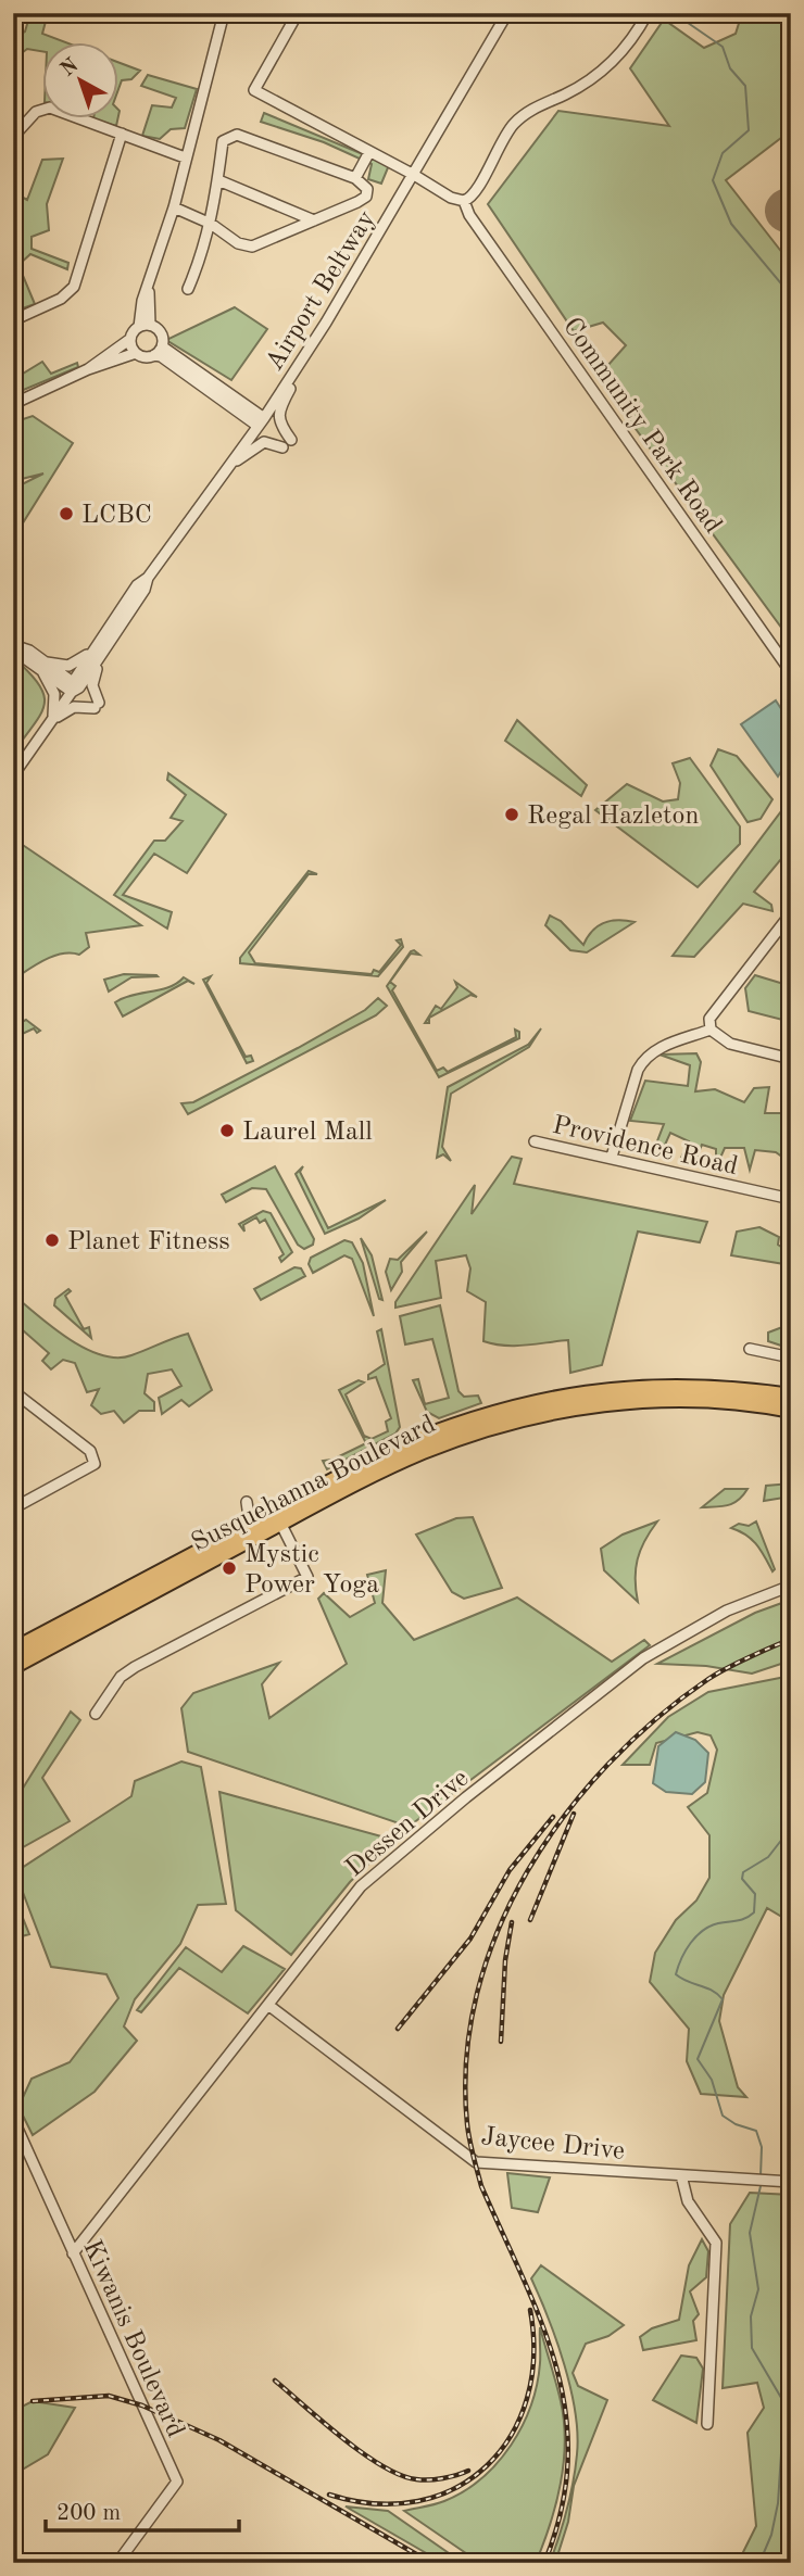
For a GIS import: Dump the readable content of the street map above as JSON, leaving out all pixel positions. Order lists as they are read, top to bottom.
{
  "streets": {
    "highway": ["Susquehanna Boulevard"],
    "street": [
      "Airport Beltway",
      "Community Park Road",
      "Providence Road",
      "Dessen Drive",
      "Jaycee Drive",
      "Kiwanis Boulevard"
    ]
  },
  "crossings": [
    ["Dessen Drive", "Jaycee Drive"],
    ["Dessen Drive", "Kiwanis Boulevard"]
  ],
  "places": [
    "LCBC",
    "Regal Hazleton",
    "Laurel Mall",
    "Planet Fitness",
    "Mystic Power Yoga"
  ],
  "scale_bar": "200 m",
  "north": "top left"
}
